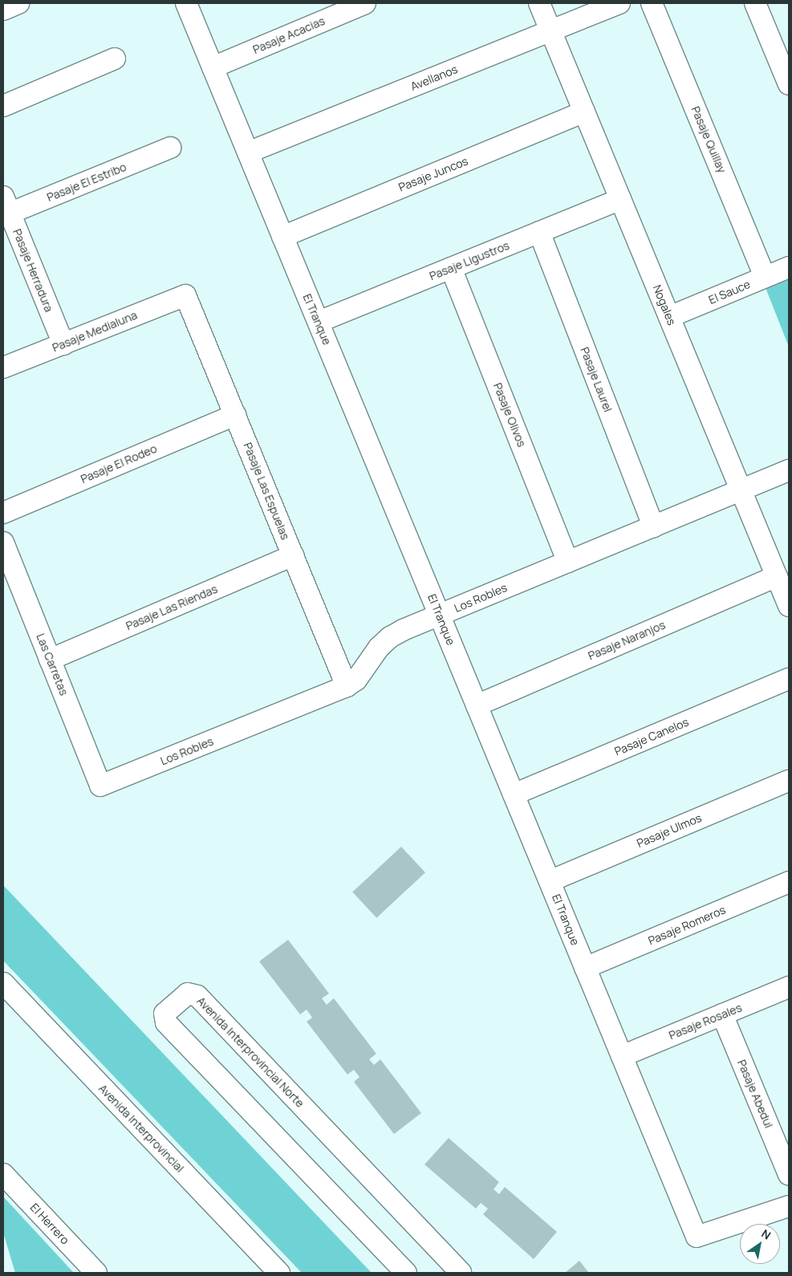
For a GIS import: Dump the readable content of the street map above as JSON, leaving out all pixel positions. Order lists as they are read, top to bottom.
{
  "streets": {
    "street": [
      "Pasaje Acacias",
      "Avellanos",
      "Pasaje Quillay",
      "Pasaje Juncos",
      "Pasaje El Estribo",
      "Pasaje Ligustros",
      "Pasaje Herradura",
      "El Sauce",
      "Nogales",
      "El Tranque",
      "Pasaje Medialuna",
      "Pasaje Laurel",
      "Pasaje Olivos",
      "Pasaje El Rodeo",
      "Pasaje Las Espuelas",
      "Los Robles",
      "Pasaje Las Riendas",
      "Pasaje Naranjos",
      "Las Carretas",
      "Pasaje Canelos",
      "Pasaje Ulmos",
      "Pasaje Romeros",
      "Pasaje Rosales",
      "Avenida Interprovincial Norte",
      "Pasaje Abedul",
      "Avenida Interprovincial",
      "El Herrero"
    ]
  },
  "crossings": [
    ["Pasaje Acacias", "El Tranque"],
    ["Avellanos", "Nogales"],
    ["Avellanos", "El Tranque"],
    ["Pasaje Quillay", "El Sauce"],
    ["Pasaje Juncos", "Nogales"],
    ["Pasaje Juncos", "El Tranque"],
    ["Pasaje El Estribo", "Pasaje Herradura"],
    ["Pasaje Ligustros", "Nogales"],
    ["Pasaje Ligustros", "El Tranque"],
    ["Pasaje Ligustros", "Pasaje Laurel"],
    ["Pasaje Ligustros", "Pasaje Olivos"],
    ["Pasaje Herradura", "Pasaje Medialuna"],
    ["El Sauce", "Nogales"],
    ["Nogales", "Los Robles"],
    ["Nogales", "Pasaje Naranjos"],
    ["El Tranque", "Los Robles"],
    ["El Tranque", "Pasaje Naranjos"],
    ["El Tranque", "Pasaje Canelos"],
    ["El Tranque", "Pasaje Ulmos"],
    ["El Tranque", "Pasaje Romeros"],
    ["El Tranque", "Pasaje Rosales"],
    ["Pasaje Medialuna", "Pasaje Las Espuelas"],
    ["Pasaje Laurel", "Los Robles"],
    ["Pasaje Olivos", "Los Robles"],
    ["Pasaje El Rodeo", "Pasaje Las Espuelas"],
    ["Pasaje Las Espuelas", "Los Robles"],
    ["Pasaje Las Espuelas", "Pasaje Las Riendas"],
    ["Los Robles", "Las Carretas"],
    ["Pasaje Las Riendas", "Las Carretas"],
    ["Pasaje Rosales", "Pasaje Abedul"]
  ],
  "north": "top right"
}
